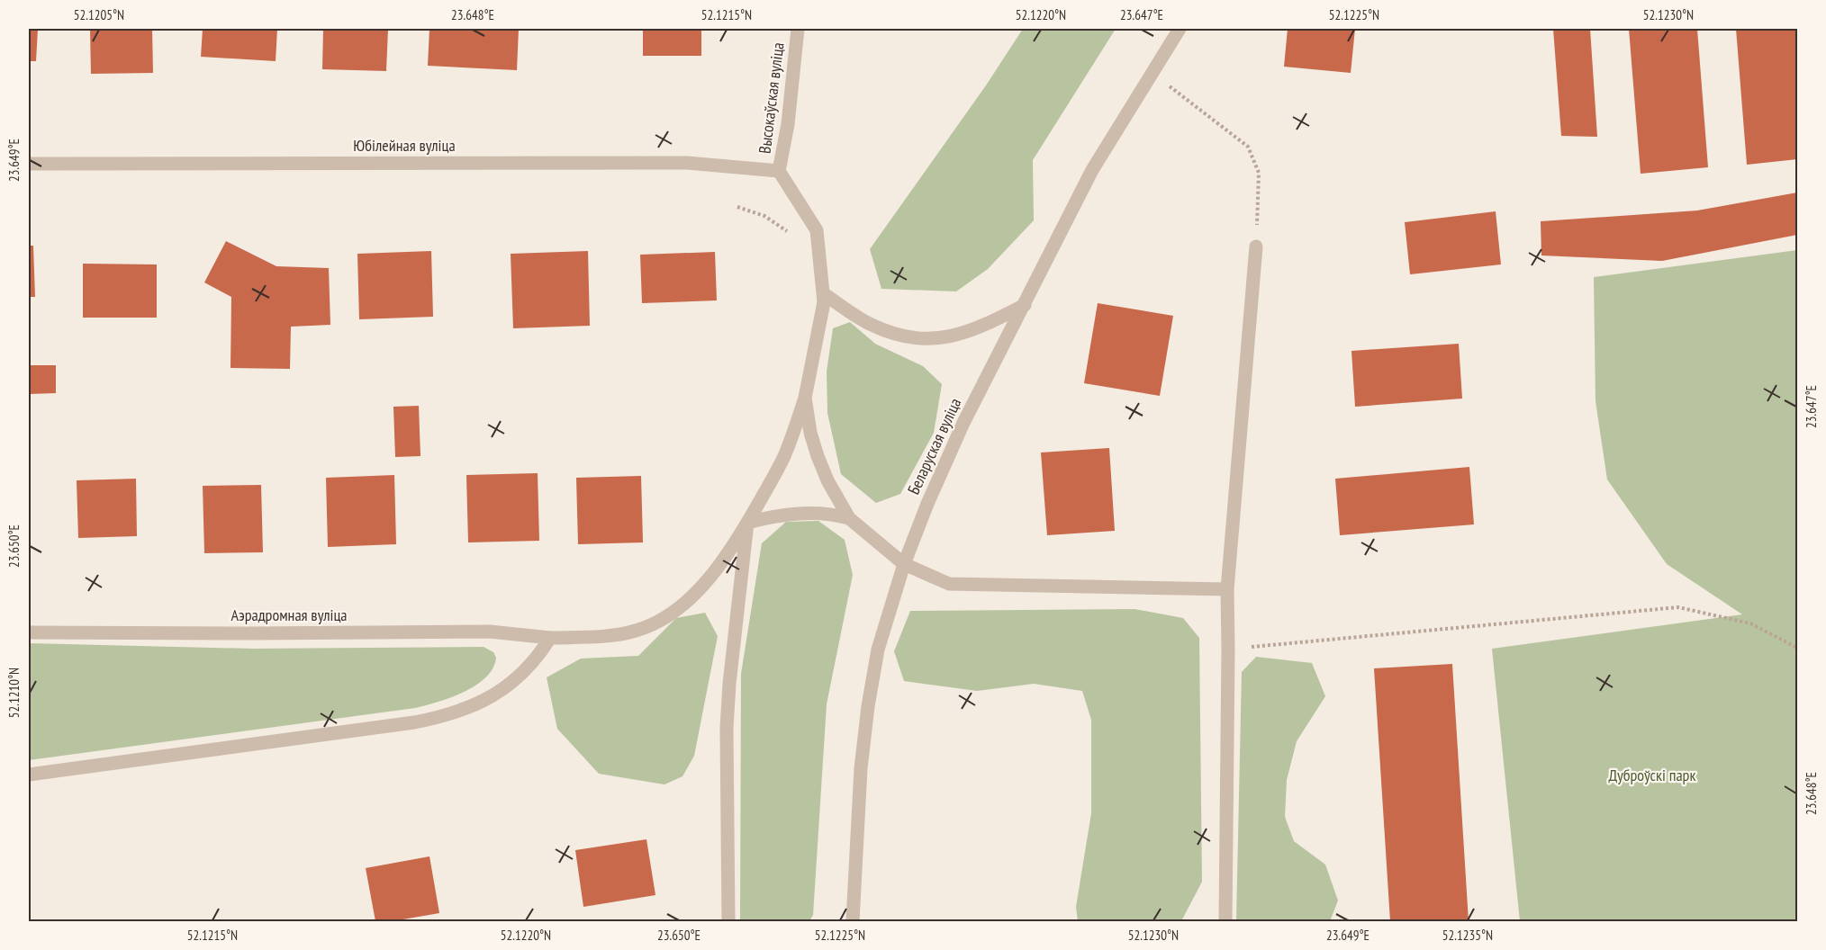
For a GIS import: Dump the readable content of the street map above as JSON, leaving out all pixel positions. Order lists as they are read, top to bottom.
{
  "streets": {
    "street": [
      "Высокаўская вуліца",
      "Юбілейная вуліца",
      "Беларуская вуліца",
      "Аэрадромная вуліца"
    ]
  },
  "crossings": [
    ["Высокаўская вуліца", "Юбілейная вуліца"]
  ],
  "parks": ["Дуброўскі парк"],
  "coordinates": [
    "52.1205°N",
    "23.648°E",
    "52.1215°N",
    "52.1220°N",
    "23.647°E",
    "52.1225°N",
    "52.1230°N",
    "23.649°E",
    "23.650°E",
    "52.1210°N",
    "52.1235°N"
  ]
}
